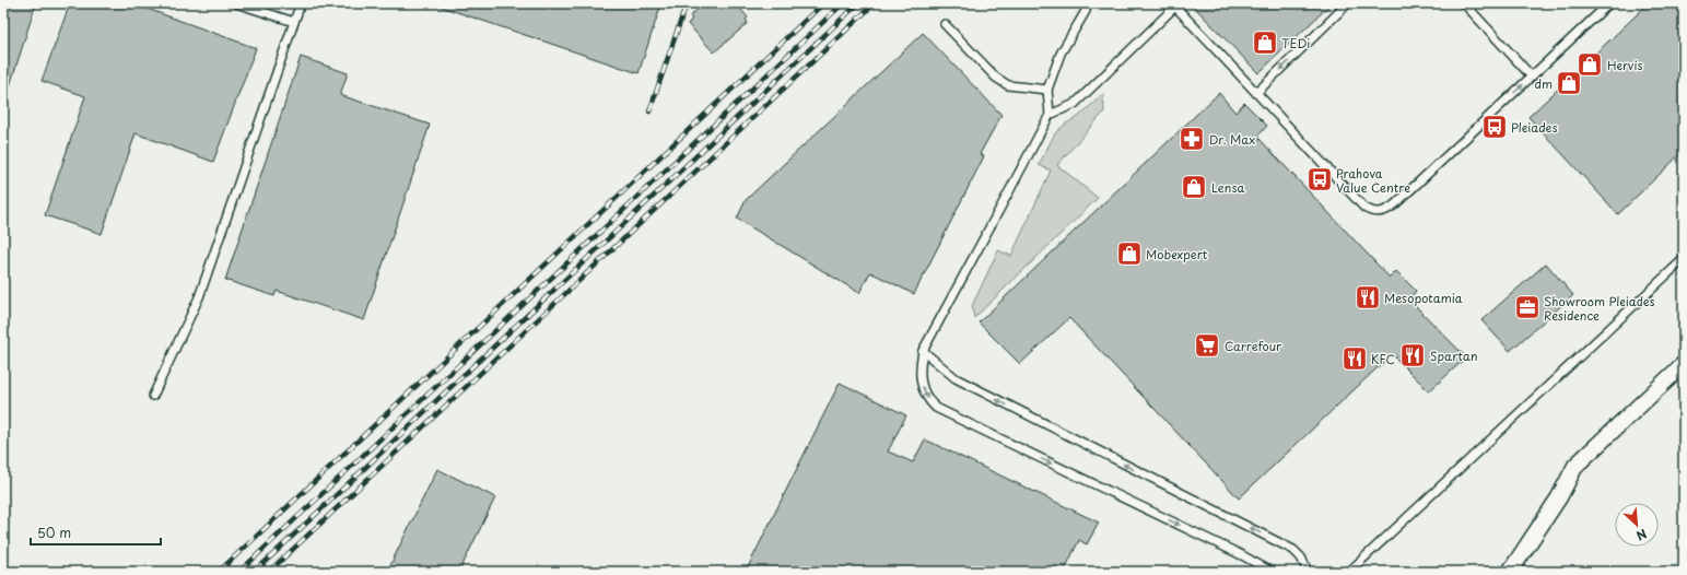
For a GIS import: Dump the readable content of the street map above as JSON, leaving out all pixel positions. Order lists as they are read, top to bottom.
{
  "places": {
    "shop": [
      "TEDi",
      "Hervis",
      "dm",
      "Lensa",
      "Mobexpert"
    ],
    "bus stop": ["Pleiades", "Prahova Value Centre"],
    "pharmacy": ["Dr. Max"],
    "restaurant": ["Mesopotamia", "Spartan", "KFC"],
    "office": ["Showroom Pleiades Residence"],
    "supermarket": ["Carrefour"]
  },
  "scale_bar": "50 m",
  "north": "bottom right"
}
